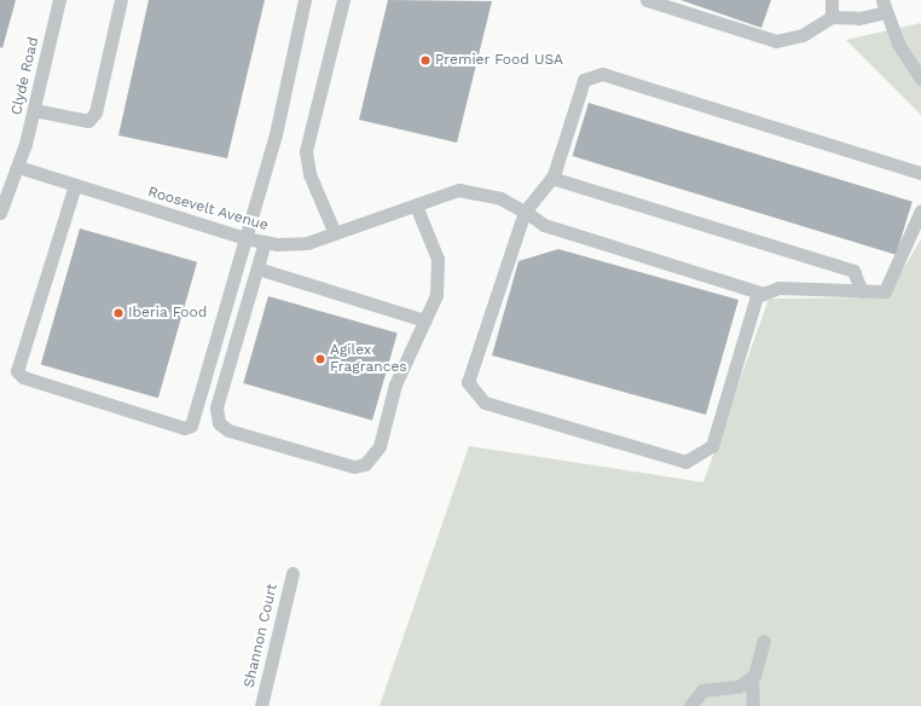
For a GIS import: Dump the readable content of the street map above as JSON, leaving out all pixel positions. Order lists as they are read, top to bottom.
{
  "streets": {
    "street": ["Clyde Road", "Roosevelt Avenue", "Shannon Court"]
  },
  "crossings": [
    ["Clyde Road", "Roosevelt Avenue"]
  ],
  "places": ["Premier Food USA", "Iberia Food", "Agilex Fragrances"]
}
